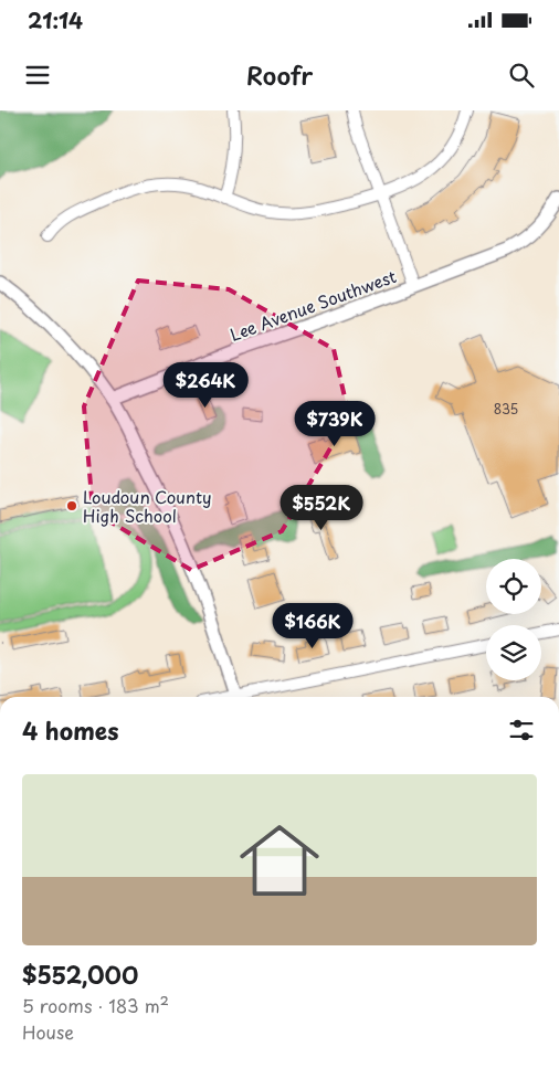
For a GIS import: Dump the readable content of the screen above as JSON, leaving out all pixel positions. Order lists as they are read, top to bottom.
{
  "streets": {
    "street": ["Lee Avenue Southwest"]
  },
  "places": ["Loudoun County High School"],
  "house_numbers": ["835"],
  "page": {
    "status": "21:14",
    "header": "Roofr",
    "price": [
      "$264K",
      "$739K",
      "$552K",
      "$166K"
    ],
    "heading": "4 homes",
    "list": [
      {
        "name": "$552,000",
        "note": "5 rooms · 183 m² · House"
      }
    ]
  }
}
